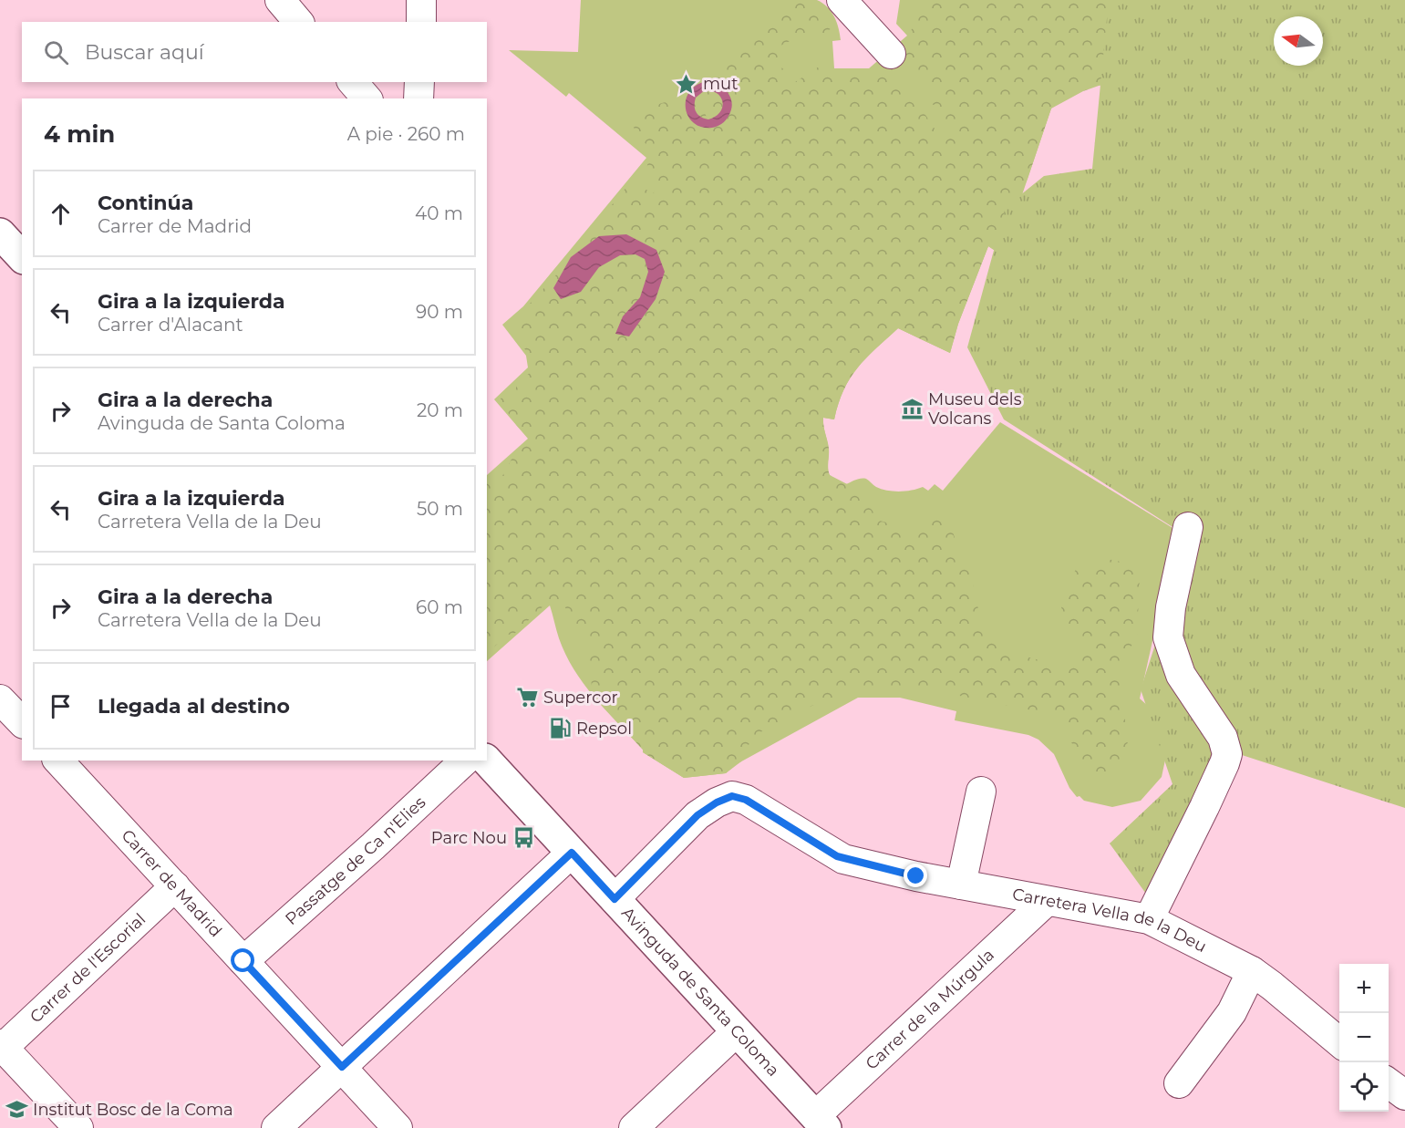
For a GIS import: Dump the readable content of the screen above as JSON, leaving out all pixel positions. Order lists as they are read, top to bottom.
{
  "streets": {
    "main road": ["Avinguda de Santa Coloma"],
    "street": [
      "Passatge de Ca n'Elies",
      "Carrer de Madrid",
      "Carretera Vella de la Deu",
      "Carrer de l'Escorial",
      "Carrer de la Múrgula"
    ]
  },
  "crossings": [
    ["Passatge de Ca n'Elies", "Carrer de Madrid"],
    ["Carrer de Madrid", "Carrer de l'Escorial"],
    ["Carretera Vella de la Deu", "Avinguda de Santa Coloma"],
    ["Carretera Vella de la Deu", "Carrer de la Múrgula"],
    ["Avinguda de Santa Coloma", "Carrer de la Múrgula"]
  ],
  "places": {
    "place": ["mut"],
    "museum": ["Museu dels Volcans"],
    "supermarket": ["Supercor"],
    "fuel station": ["Repsol"],
    "bus stop": ["Parc Nou"],
    "school or university": ["Institut Bosc de la Coma"]
  },
  "north": "left",
  "page": {
    "search": "Buscar aquí",
    "heading": ["4 min", "A pie · 260 m"],
    "list": [
      ["Continúa", "Carrer de Madrid", "40 m"],
      ["Gira a la izquierda", "Carrer d'Alacant", "90 m"],
      ["Gira a la derecha", "Avinguda de Santa Coloma", "20 m"],
      ["Gira a la izquierda", "Carretera Vella de la Deu", "50 m"],
      ["Gira a la derecha", "Carretera Vella de la Deu", "60 m"],
      "Llegada al destino"
    ],
    "map_buttons": ["+", "−"]
  }
}
